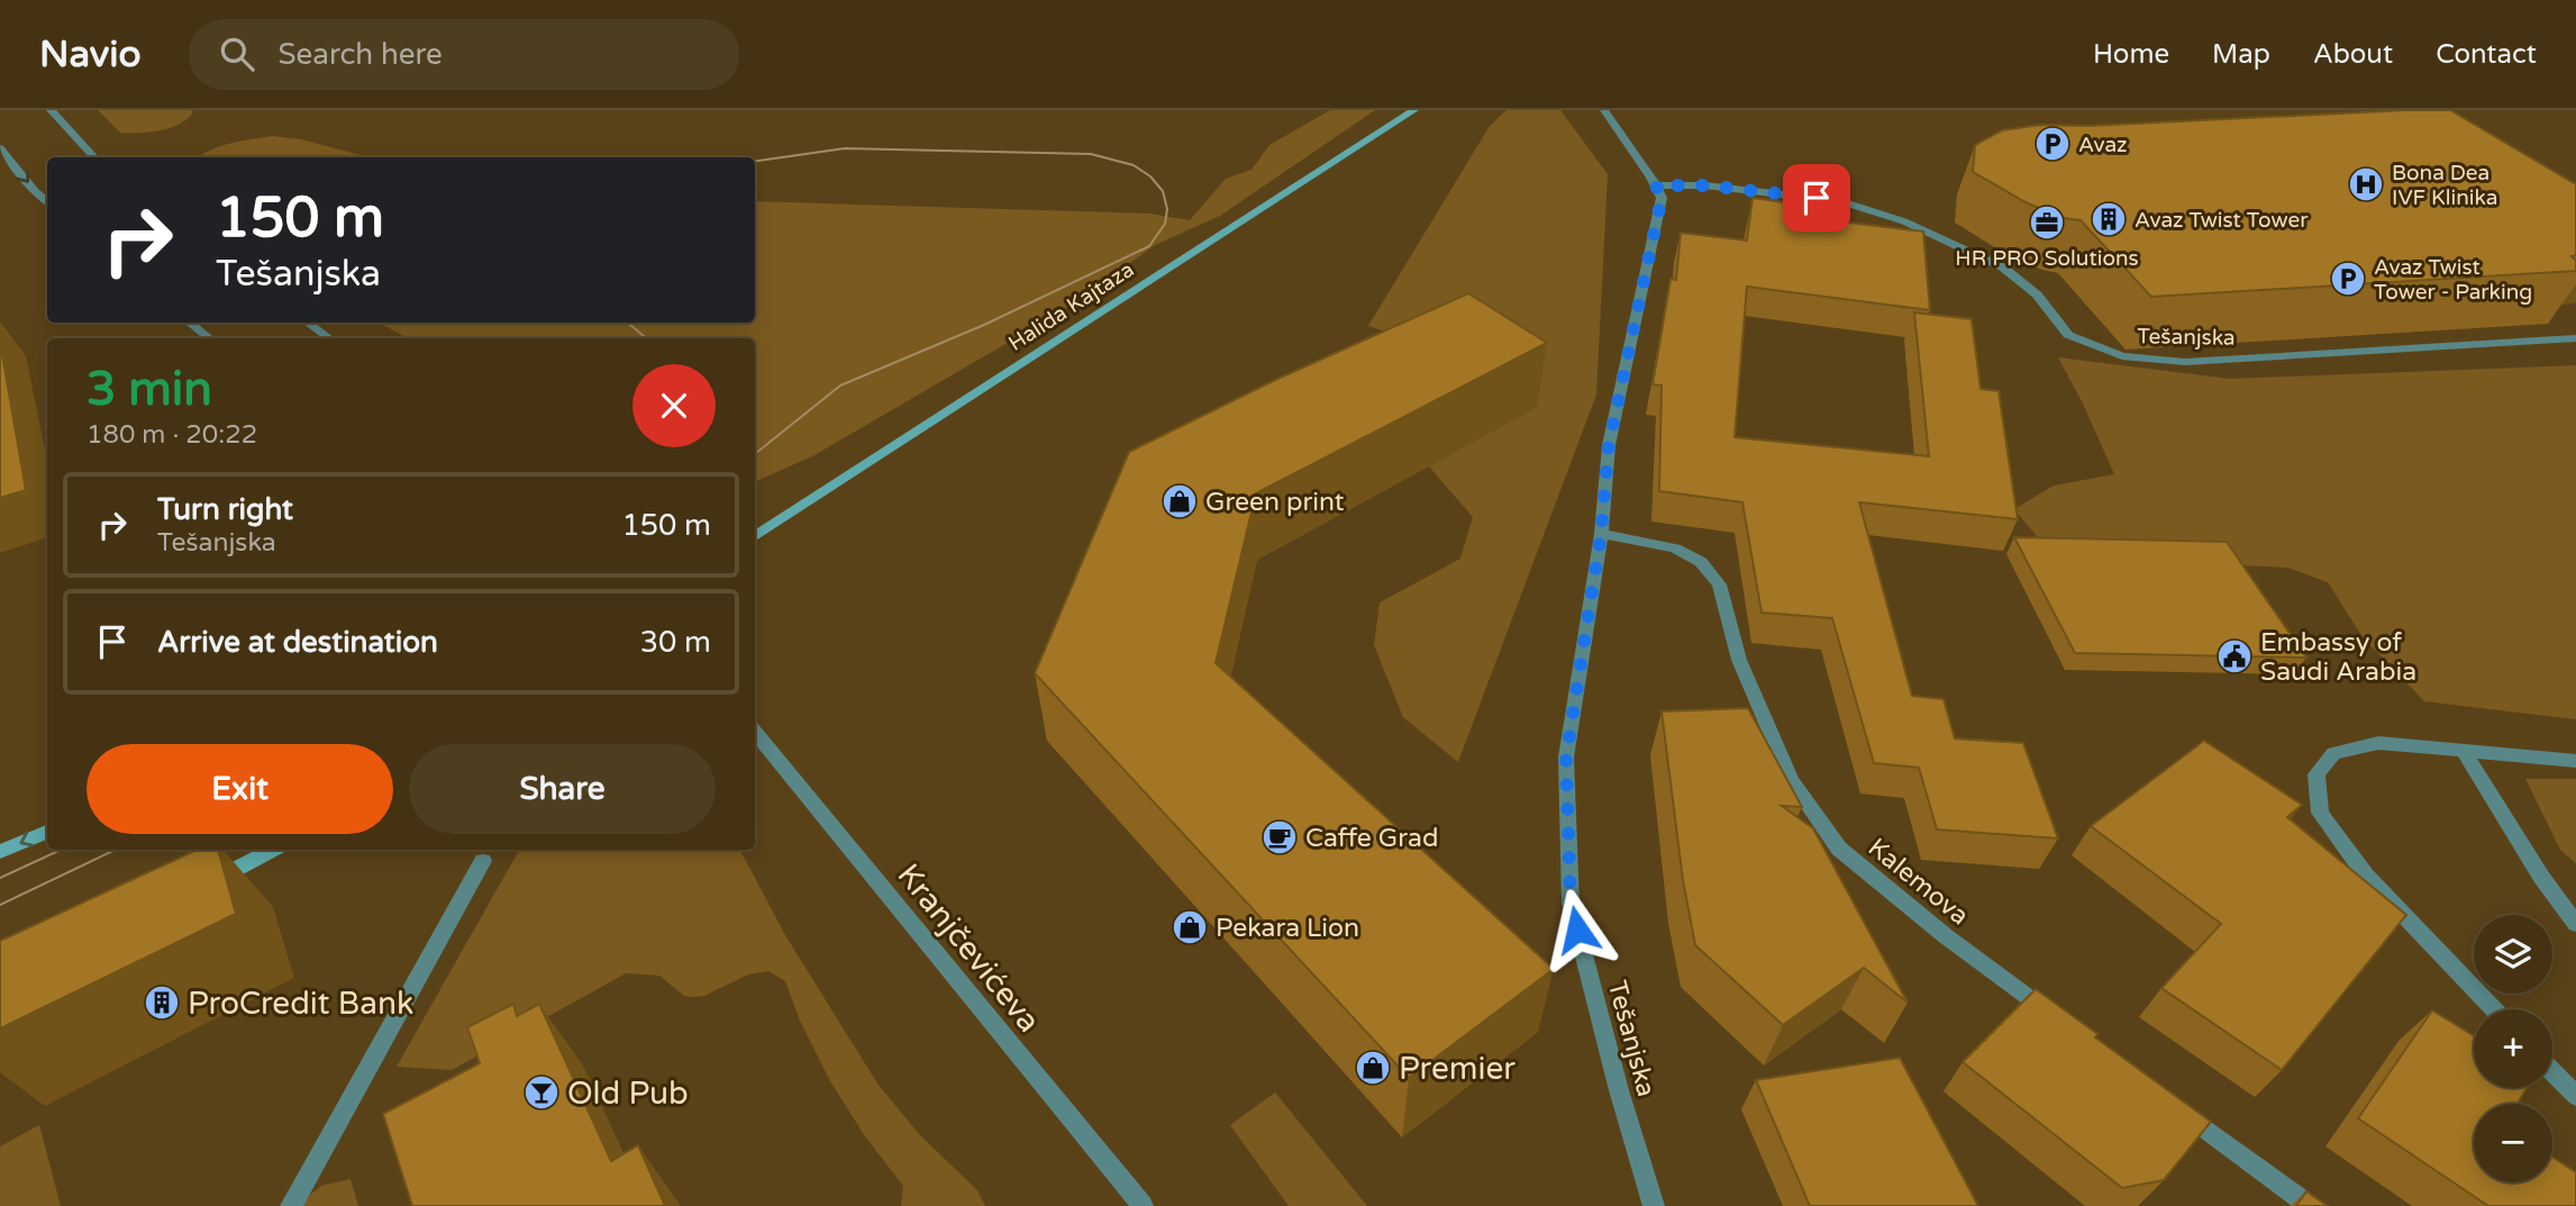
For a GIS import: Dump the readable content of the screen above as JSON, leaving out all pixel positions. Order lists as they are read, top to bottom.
{
  "streets": {
    "main road": ["Halida Kajtaza"],
    "street": ["Tešanjska", "Kalemova", "Kranjčevićeva"]
  },
  "crossings": [
    ["Tešanjska", "Kalemova"]
  ],
  "places": {
    "parking": ["Avaz", "Avaz Twist Tower - Parking"],
    "hospital": ["Bona Dea IVF Klinika"],
    "building": ["Avaz Twist Tower", "ProCredit Bank"],
    "office": ["HR PRO Solutions"],
    "shop": ["Green print", "Pekara Lion", "Premier"],
    "public building": ["Embassy of Saudi Arabia"],
    "cafe": ["Caffe Grad"],
    "bar": ["Old Pub"]
  },
  "page": {
    "header": "Navio",
    "search": "Search here",
    "nav": [
      "Home",
      "Map",
      "About",
      "Contact"
    ],
    "turn": ["150 m", "Tešanjska"],
    "heading": ["3 min", "180 m · 20:22"],
    "list": [
      {
        "name": "Turn right",
        "note": "Tešanjska",
        "value": "150 m"
      },
      {
        "name": "Arrive at destination",
        "value": "30 m"
      }
    ],
    "buttons": ["Exit", "Share"],
    "map_buttons": ["+", "−"]
  }
}
